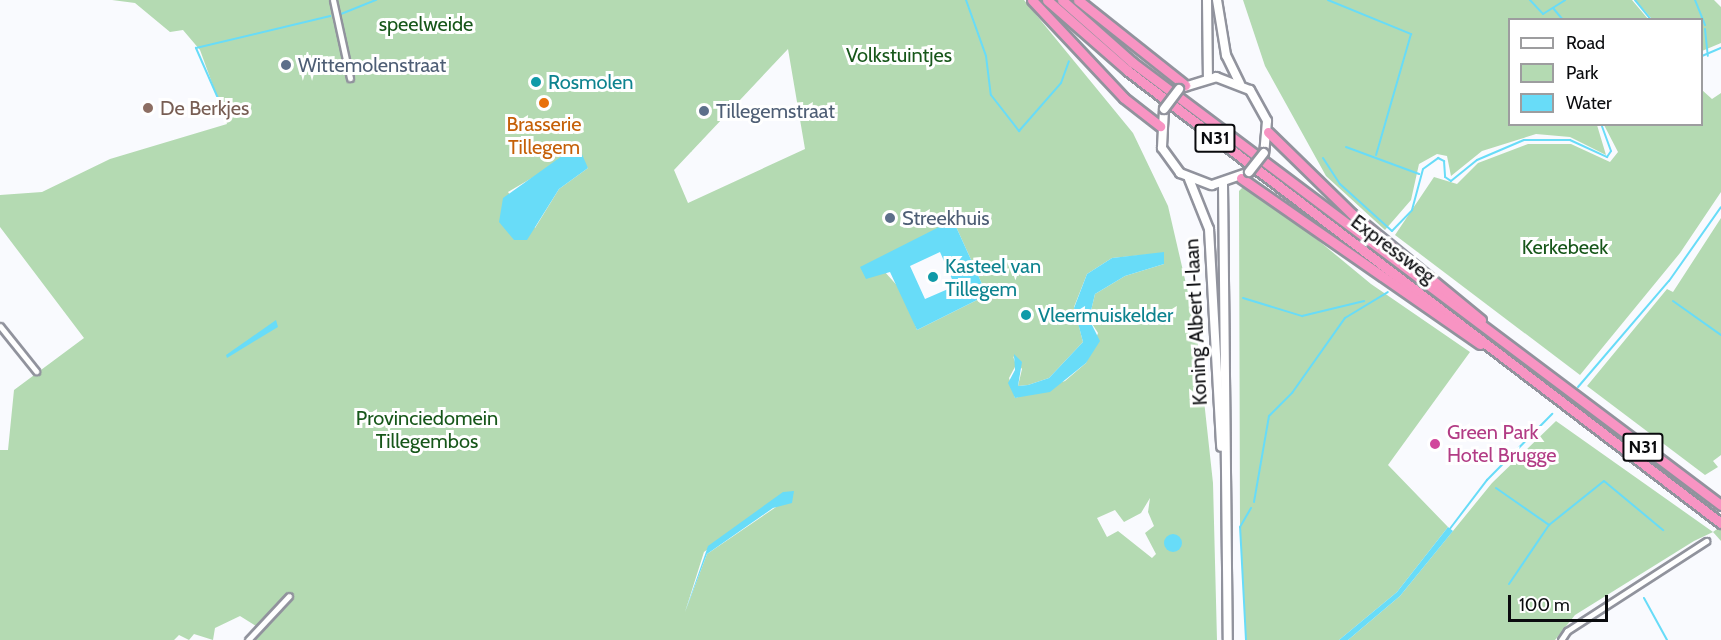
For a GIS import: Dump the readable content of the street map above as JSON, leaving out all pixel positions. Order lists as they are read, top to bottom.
{
  "streets": {
    "highway": ["N31", "Expressweg"],
    "main road": ["Koning Albert I-laan"]
  },
  "crossings": [
    ["N31", "Expressweg"],
    ["N31", "Koning Albert I-laan"]
  ],
  "parks": [
    "speelweide",
    "Volkstuintjes",
    "Kerkebeek",
    "Provinciedomein Tillegembos"
  ],
  "places": [
    "Wittemolenstraat",
    "Rosmolen",
    "Brasserie Tillegem",
    "De Berkjes",
    "Tillegemstraat",
    "Streekhuis",
    "Kasteel van Tillegem",
    "Vleermuiskelder",
    "Green Park Hotel Brugge"
  ],
  "legend": ["Road", "Park", "Water"],
  "scale_bar": "100 m"
}
